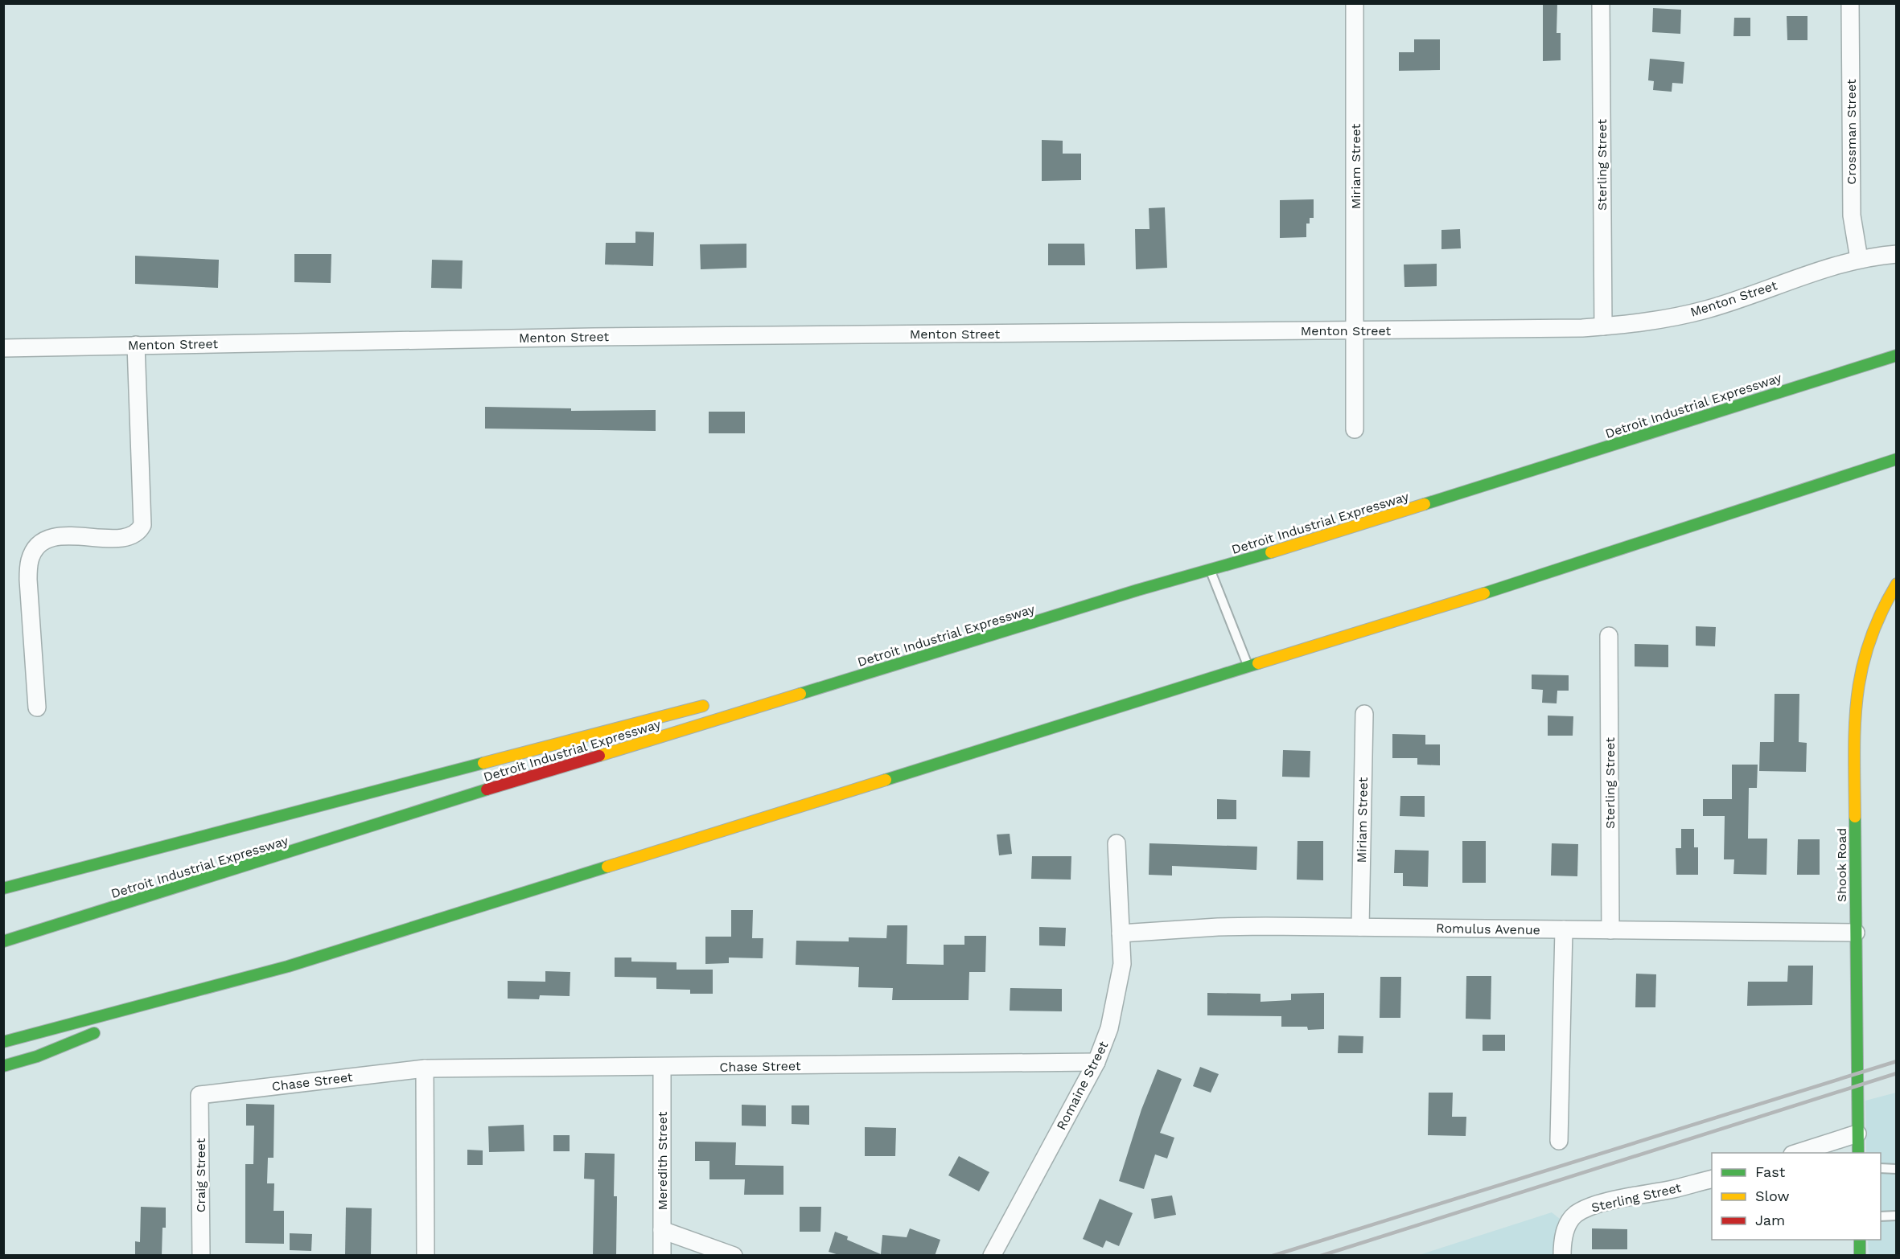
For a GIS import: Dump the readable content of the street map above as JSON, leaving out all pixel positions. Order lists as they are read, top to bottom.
{
  "streets": {
    "main road": ["Detroit Industrial Expressway", "Shook Road"],
    "street": [
      "Crossman Street",
      "Sterling Street",
      "Miriam Street",
      "Menton Street",
      "Romulus Avenue",
      "Chase Street",
      "Romaine Street",
      "Meredith Street",
      "Craig Street"
    ]
  },
  "crossings": [
    ["Crossman Street", "Menton Street"],
    ["Sterling Street", "Menton Street"],
    ["Sterling Street", "Romulus Avenue"],
    ["Miriam Street", "Menton Street"],
    ["Miriam Street", "Romulus Avenue"],
    ["Shook Road", "Romulus Avenue"],
    ["Romulus Avenue", "Romaine Street"],
    ["Chase Street", "Romaine Street"],
    ["Chase Street", "Meredith Street"],
    ["Chase Street", "Craig Street"]
  ],
  "legend": ["Fast", "Slow", "Jam"]
}
